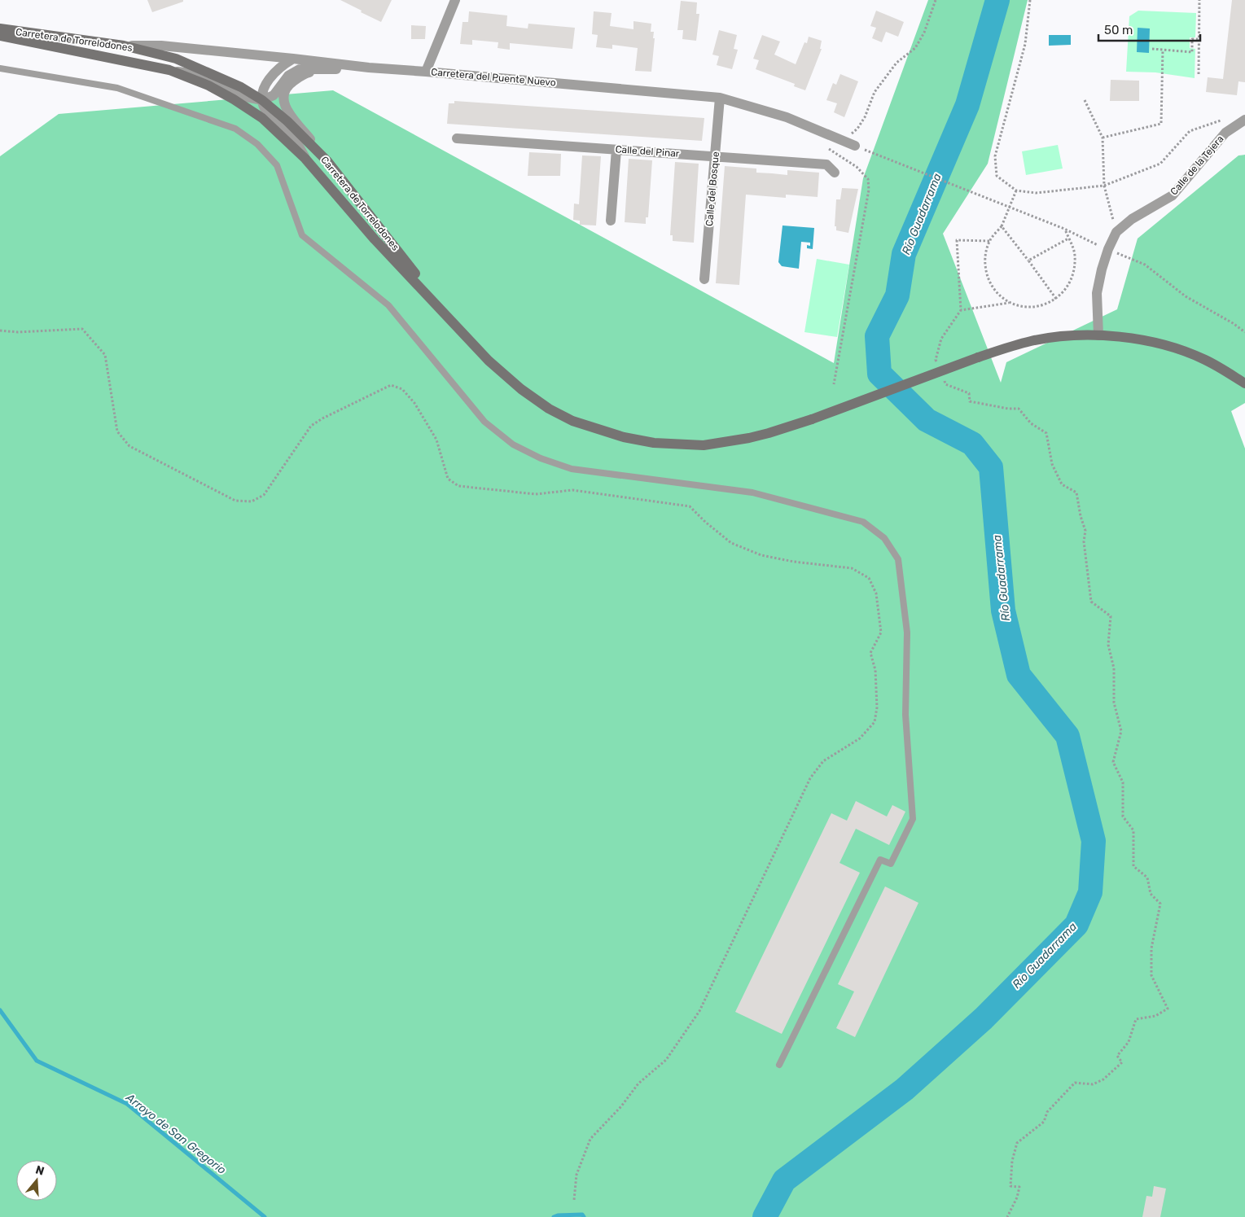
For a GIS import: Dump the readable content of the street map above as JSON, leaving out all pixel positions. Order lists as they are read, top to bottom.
{
  "streets": {
    "main road": ["Carretera de Torrelodones"],
    "street": [
      "Carretera del Puente Nuevo",
      "Calle del Pinar",
      "Calle de la Tejera",
      "Calle del Bosque"
    ]
  },
  "crossings": [
    ["Carretera de Torrelodones", "Carretera del Puente Nuevo"],
    ["Carretera de Torrelodones", "Calle de la Tejera"],
    ["Carretera del Puente Nuevo", "Calle del Bosque"],
    ["Calle del Pinar", "Calle del Bosque"]
  ],
  "water": ["Río Guadarrama", "Arroyo de San Gregorio"],
  "scale_bar": "50 m",
  "north": "top"
}
